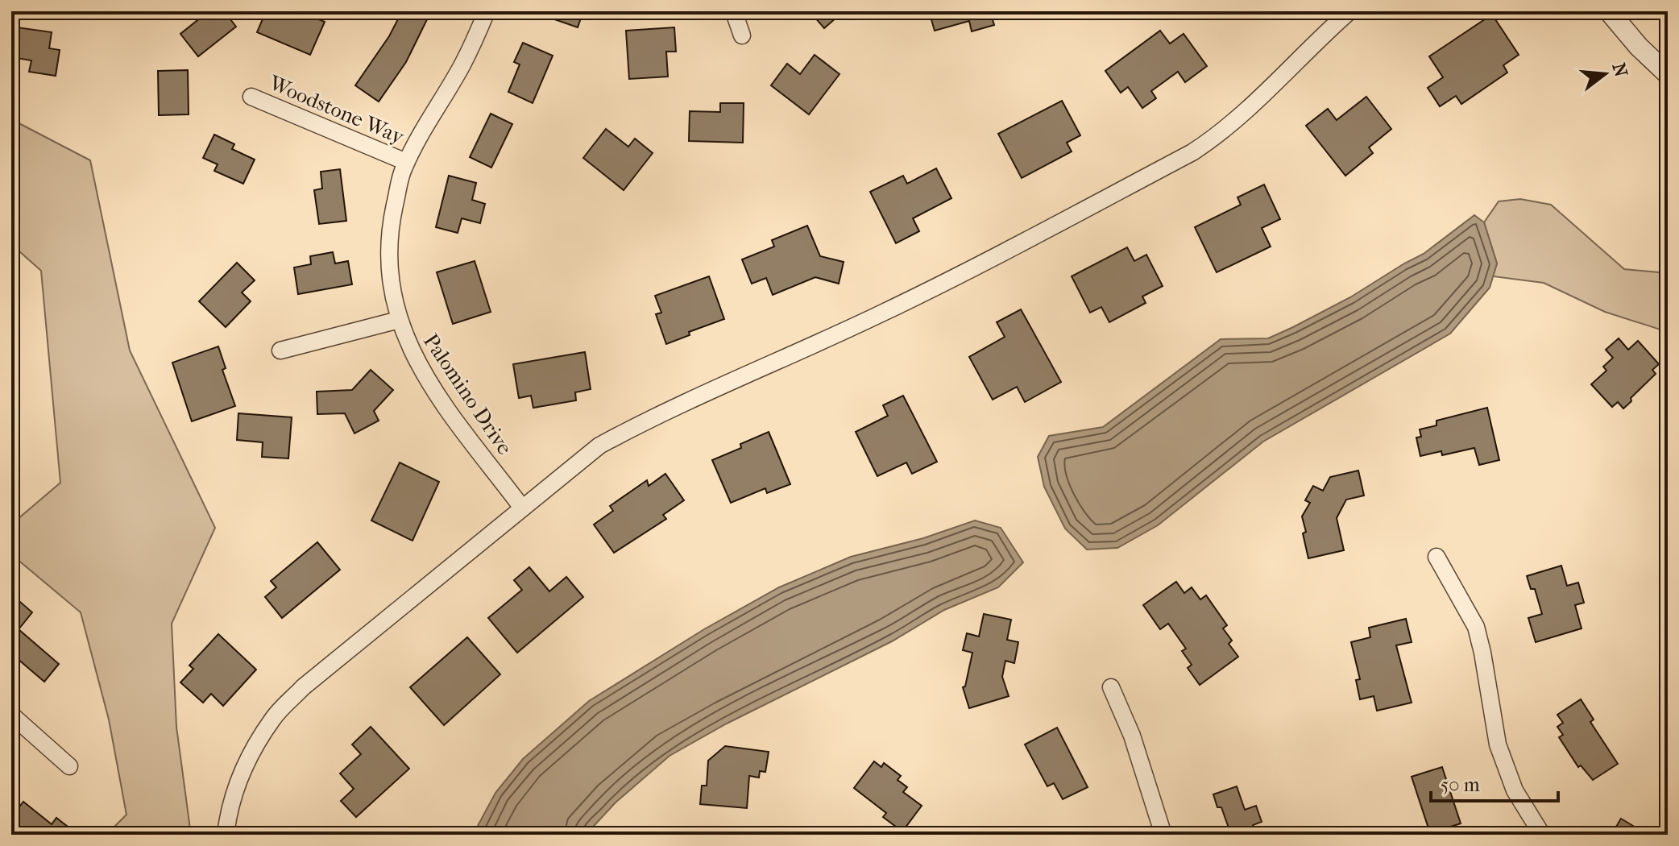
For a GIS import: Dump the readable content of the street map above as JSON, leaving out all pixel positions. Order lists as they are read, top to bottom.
{
  "streets": {
    "street": ["Woodstone Way", "Palomino Drive"]
  },
  "crossings": [
    ["Woodstone Way", "Palomino Drive"]
  ],
  "scale_bar": "50 m",
  "north": "right"
}
